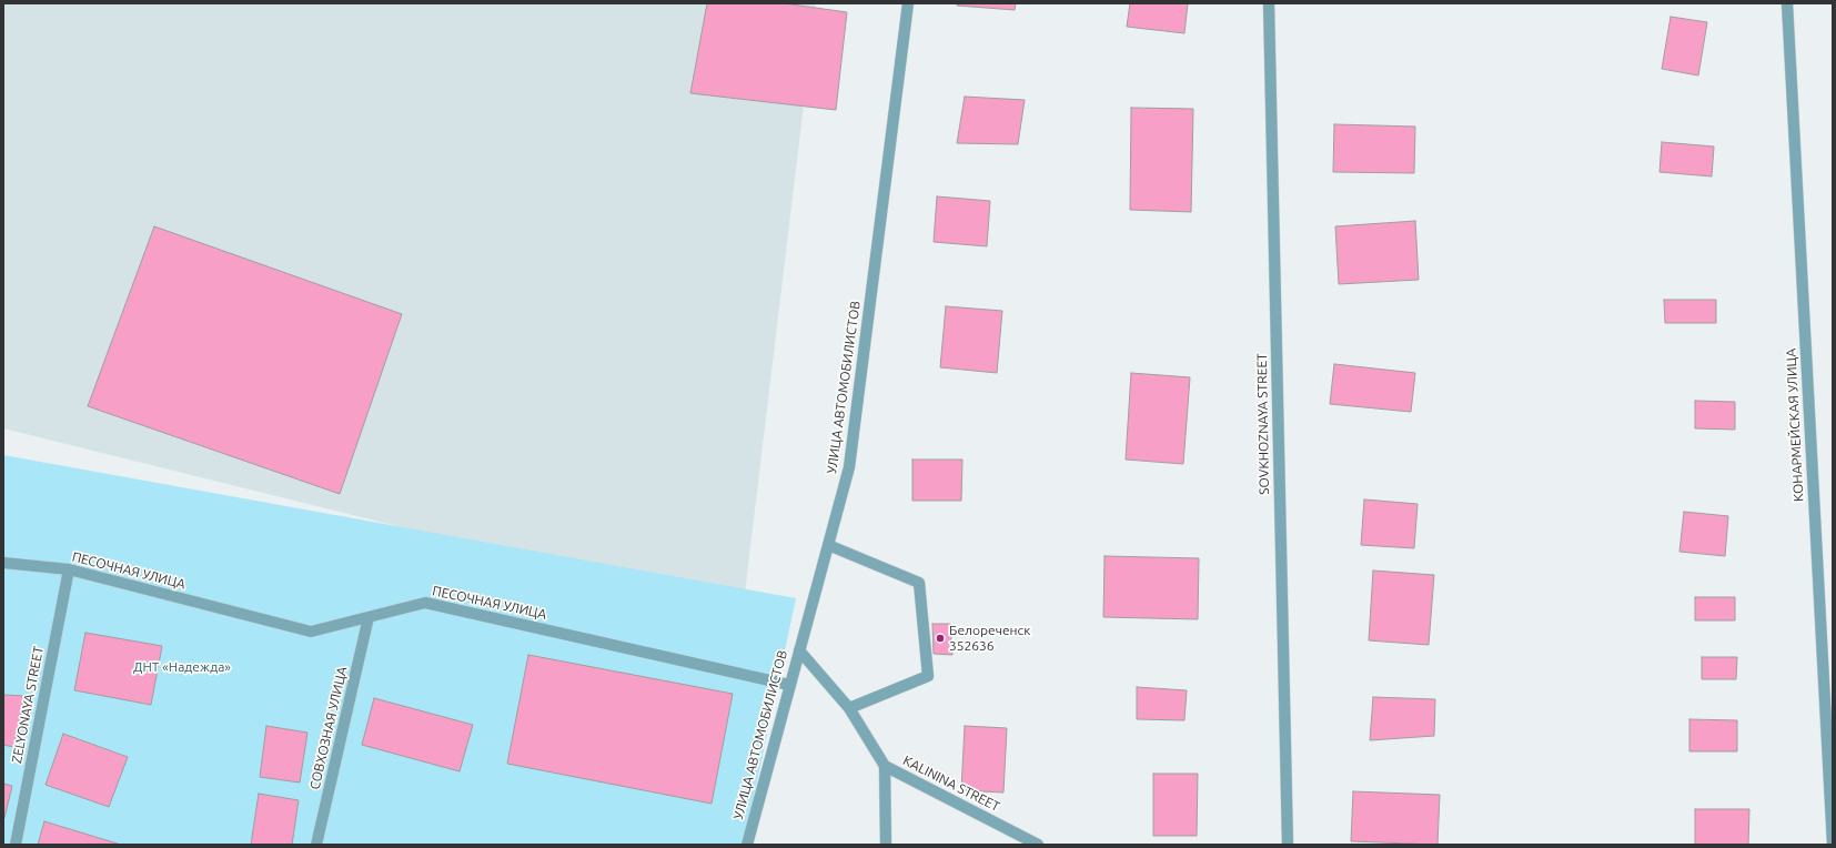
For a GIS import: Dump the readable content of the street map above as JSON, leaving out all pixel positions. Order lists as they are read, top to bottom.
{
  "streets": {
    "street": [
      "УЛИЦА АВТОМОБИЛИСТОВ",
      "SOVKHOZNAYA STREET",
      "КОНАРМЕЙСКАЯ УЛИЦА",
      "ПЕСОЧНАЯ УЛИЦА",
      "ZELYONAYA STREET",
      "СОВХОЗНАЯ УЛИЦА",
      "KALININA STREET"
    ]
  },
  "crossings": [
    ["УЛИЦА АВТОМОБИЛИСТОВ", "ПЕСОЧНАЯ УЛИЦА"],
    ["УЛИЦА АВТОМОБИЛИСТОВ", "KALININA STREET"],
    ["ПЕСОЧНАЯ УЛИЦА", "ZELYONAYA STREET"],
    ["ПЕСОЧНАЯ УЛИЦА", "СОВХОЗНАЯ УЛИЦА"]
  ],
  "parks": ["ДНТ «Надежда»"],
  "places": ["Белореченск 352636"]
}
